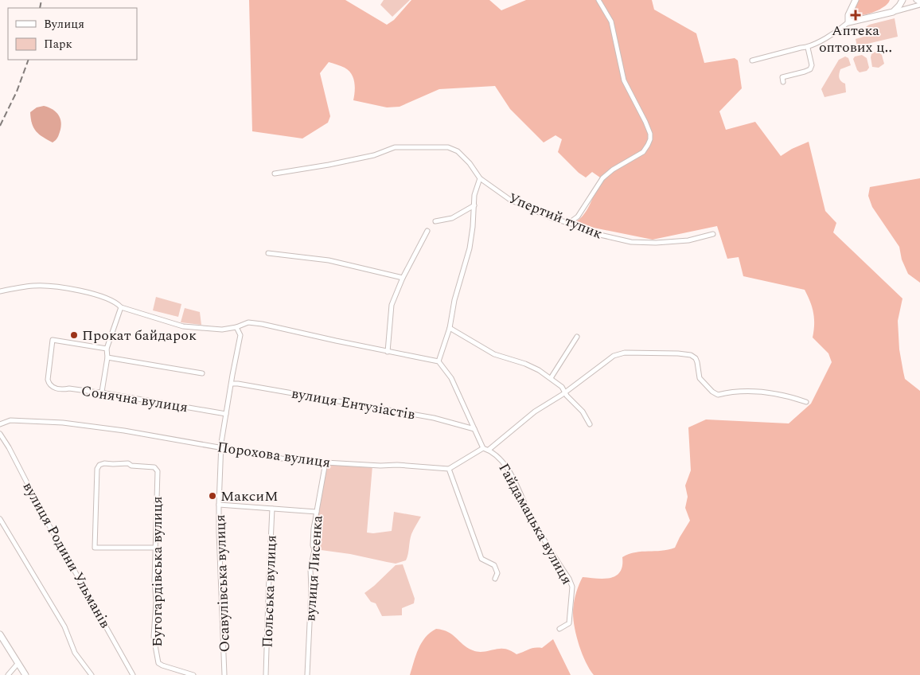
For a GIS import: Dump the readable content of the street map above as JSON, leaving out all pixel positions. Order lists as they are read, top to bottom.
{
  "streets": {
    "street": [
      "Упертий тупик",
      "Сонячна вулиця",
      "вулиця Ентузіастів",
      "Порохова вулиця",
      "Гайдамацька вулиця",
      "вулиця Родини Ульманів",
      "вулиця Лисенка",
      "Бугогардівська вулиця",
      "Осавулівська вулиця",
      "Польська вулиця"
    ]
  },
  "crossings": [
    ["Сонячна вулиця", "Осавулівська вулиця"],
    ["вулиця Ентузіастів", "Осавулівська вулиця"],
    ["Порохова вулиця", "вулиця Лисенка"],
    ["Порохова вулиця", "Осавулівська вулиця"]
  ],
  "places": {
    "health": ["Аптека оптових ц‥"],
    "other": ["Прокат байдарок", "МаксиМ"]
  },
  "legend": ["Вулиця", "Парк"]
}
